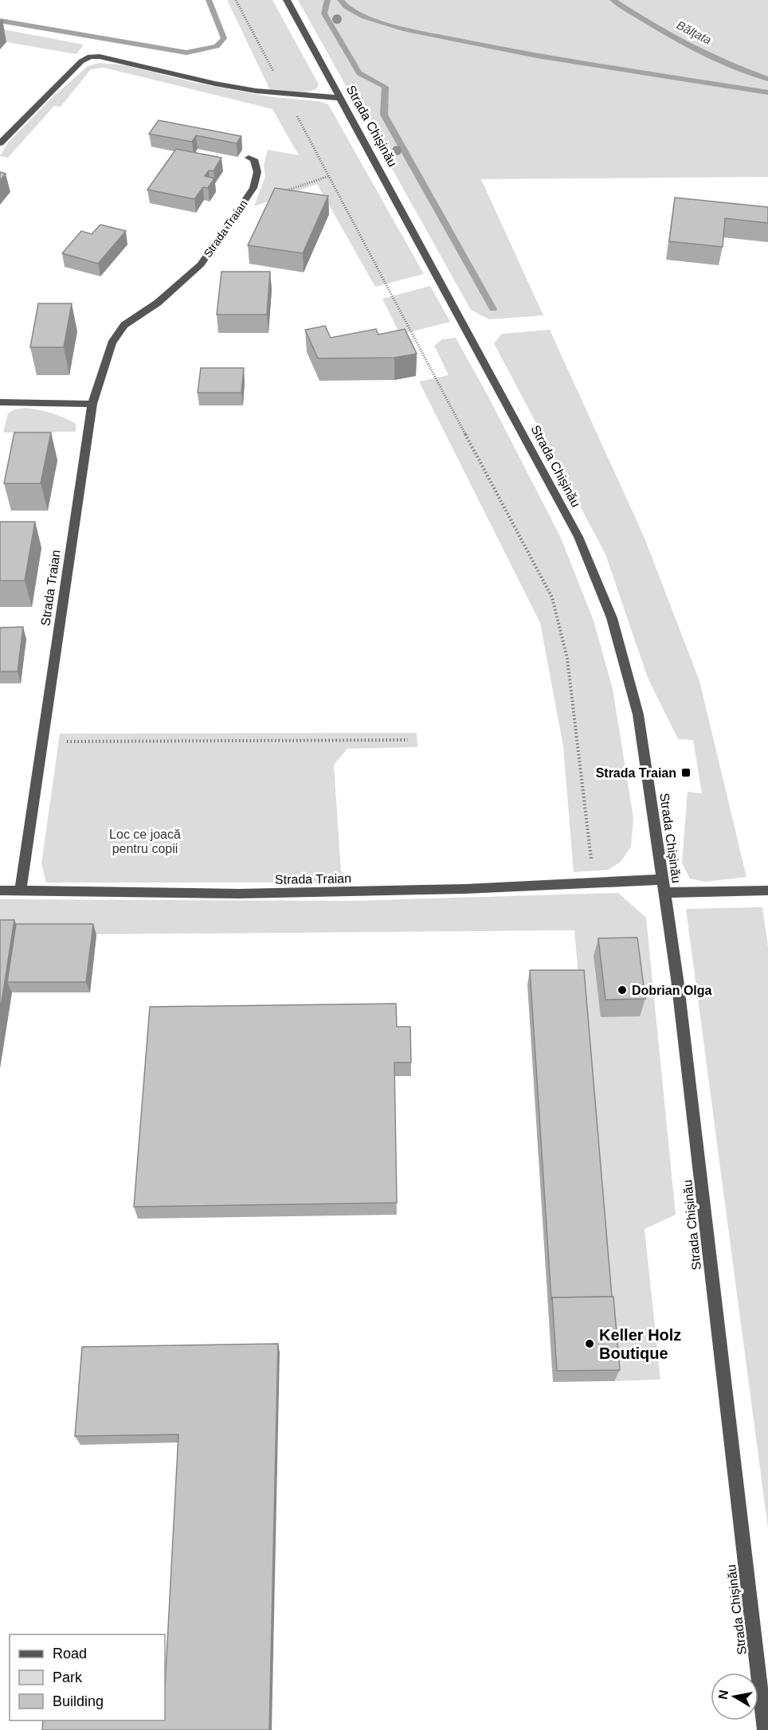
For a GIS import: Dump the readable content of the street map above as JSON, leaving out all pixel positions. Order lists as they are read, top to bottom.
{
  "streets": {
    "street": ["Strada Chișinău", "Strada Traian"]
  },
  "crossings": [
    ["Strada Chișinău", "Strada Traian"]
  ],
  "water": ["Bălţata"],
  "parks": ["Loc ce joacă pentru copii"],
  "places": {
    "transit": ["Strada Traian"],
    "other": ["Dobrian Olga", "Keller Holz Boutique"]
  },
  "legend": ["Road", "Park", "Building"],
  "north": "left"
}
